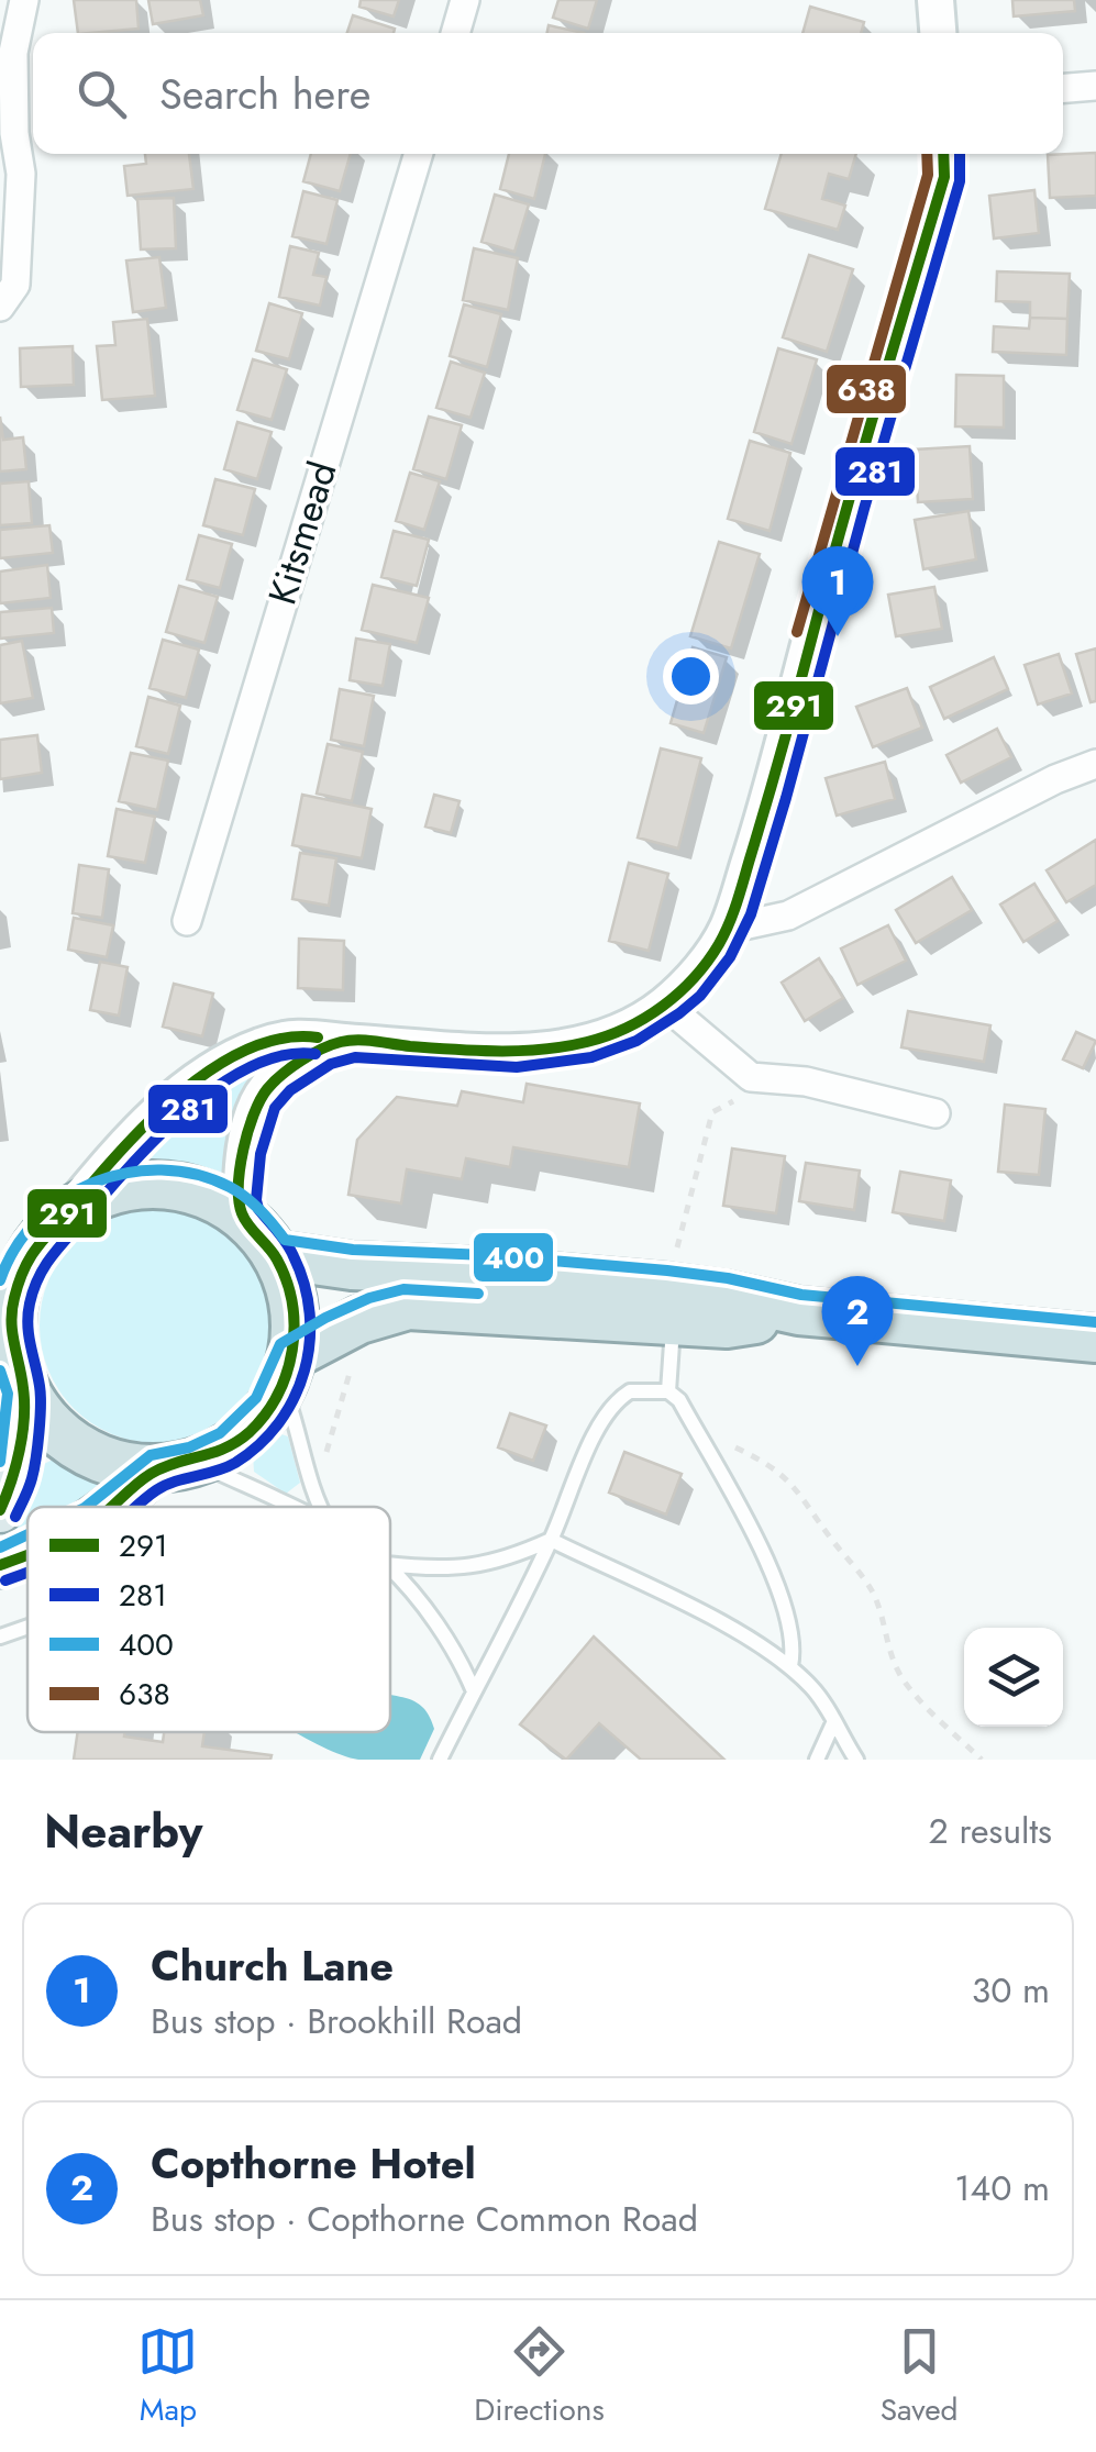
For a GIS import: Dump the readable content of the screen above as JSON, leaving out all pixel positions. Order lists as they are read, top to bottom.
{
  "streets": {
    "street": ["Kitsmead"]
  },
  "lines": [
    "transit line 291",
    "transit line 281",
    "transit line 638",
    "transit line 400"
  ],
  "legend": [
    "291",
    "281",
    "400",
    "638"
  ],
  "page": {
    "search": "Search here",
    "pins": ["1", "2"],
    "heading": ["Nearby", "2 results"],
    "list": [
      {
        "mark": "1",
        "name": "Church Lane",
        "note": "Bus stop · Brookhill Road",
        "value": "30 m"
      },
      {
        "mark": "2",
        "name": "Copthorne Hotel",
        "note": "Bus stop · Copthorne Common Road",
        "value": "140 m"
      }
    ],
    "nav": ["Map", "Directions", "Saved"]
  }
}
